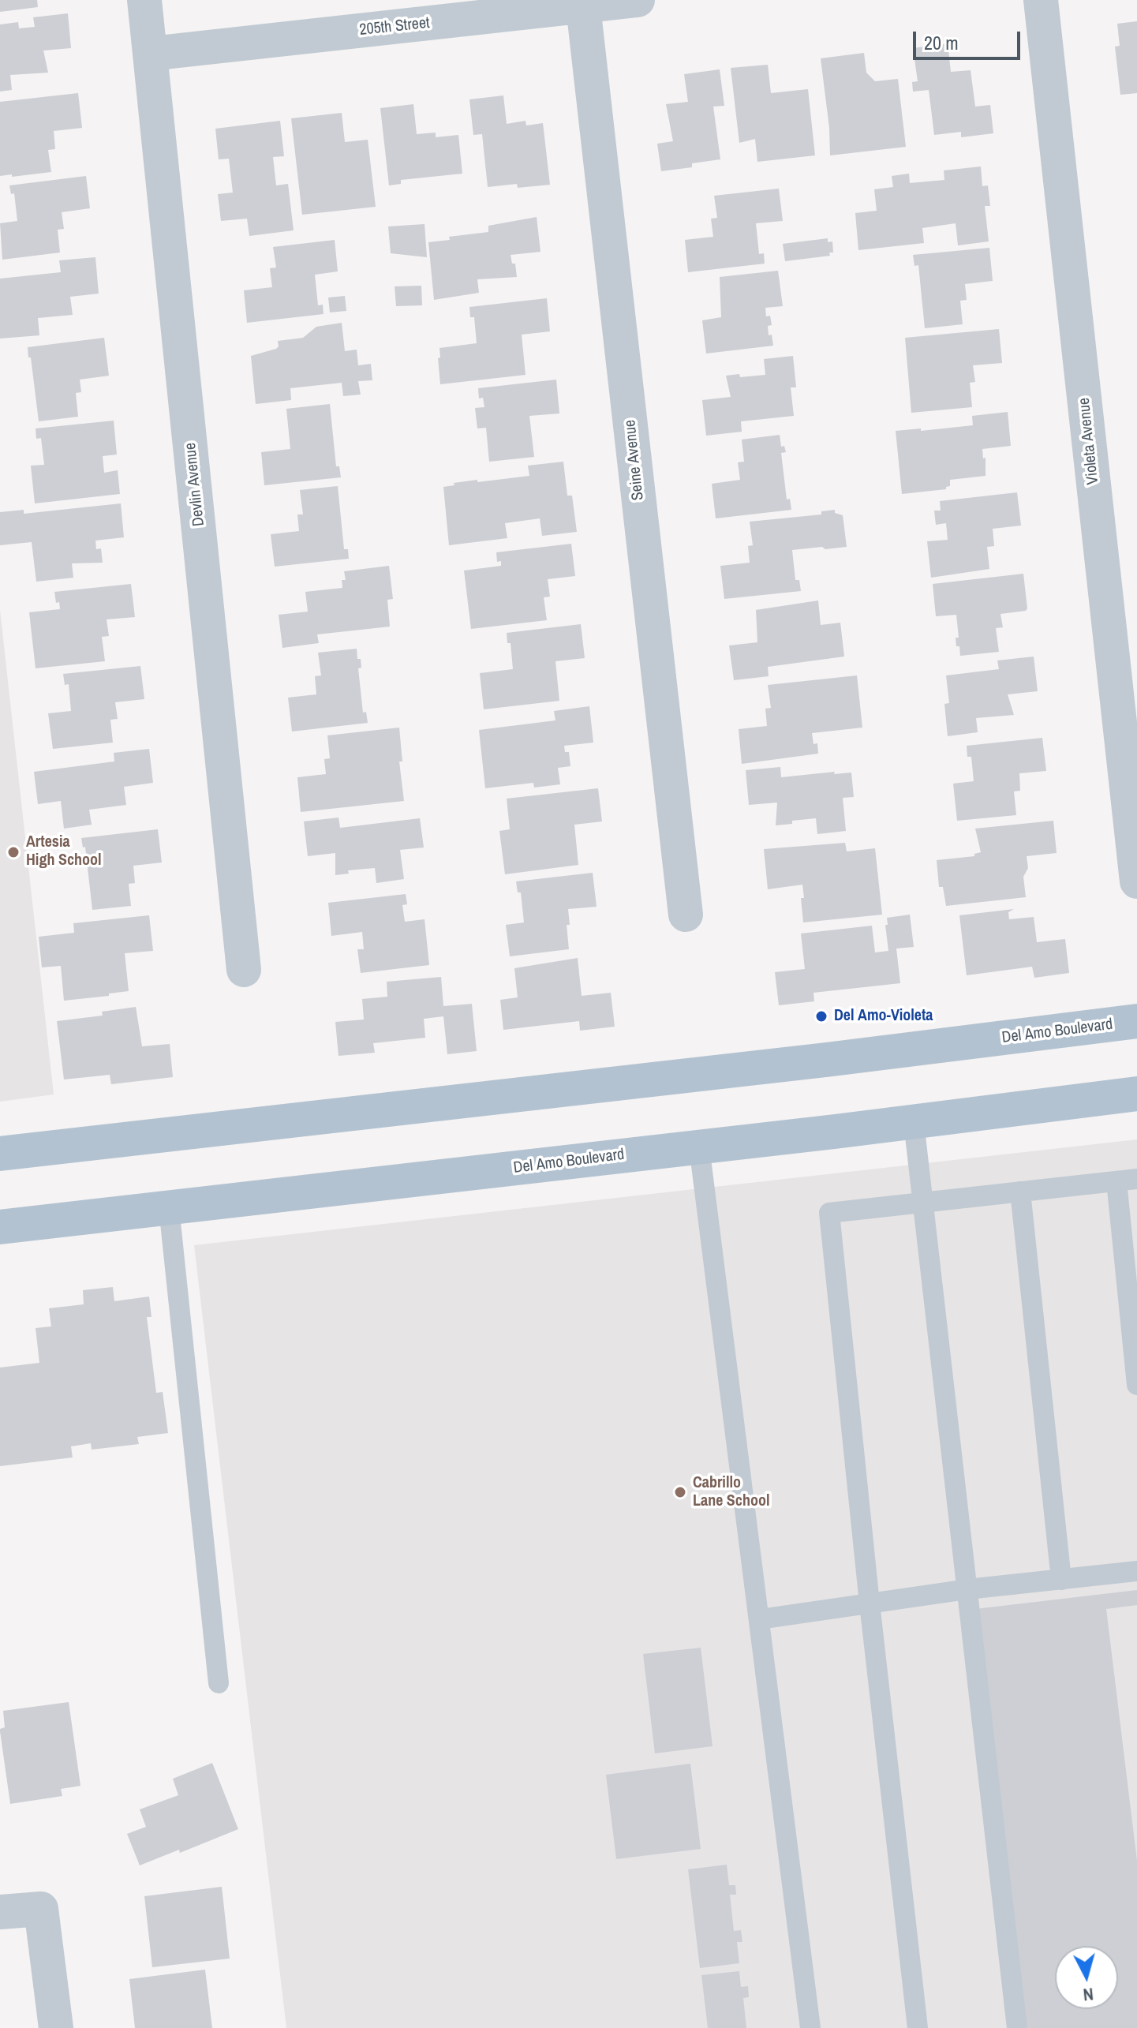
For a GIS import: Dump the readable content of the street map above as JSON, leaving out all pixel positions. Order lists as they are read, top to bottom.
{
  "streets": {
    "main road": ["Del Amo Boulevard"],
    "street": [
      "205th Street",
      "Violeta Avenue",
      "Seine Avenue",
      "Devlin Avenue"
    ]
  },
  "crossings": [
    ["205th Street", "Seine Avenue"],
    ["205th Street", "Devlin Avenue"]
  ],
  "places": ["Artesia High School", "Del Amo-Violeta", "Cabrillo Lane School"],
  "scale_bar": "20 m",
  "north": "bottom"
}
